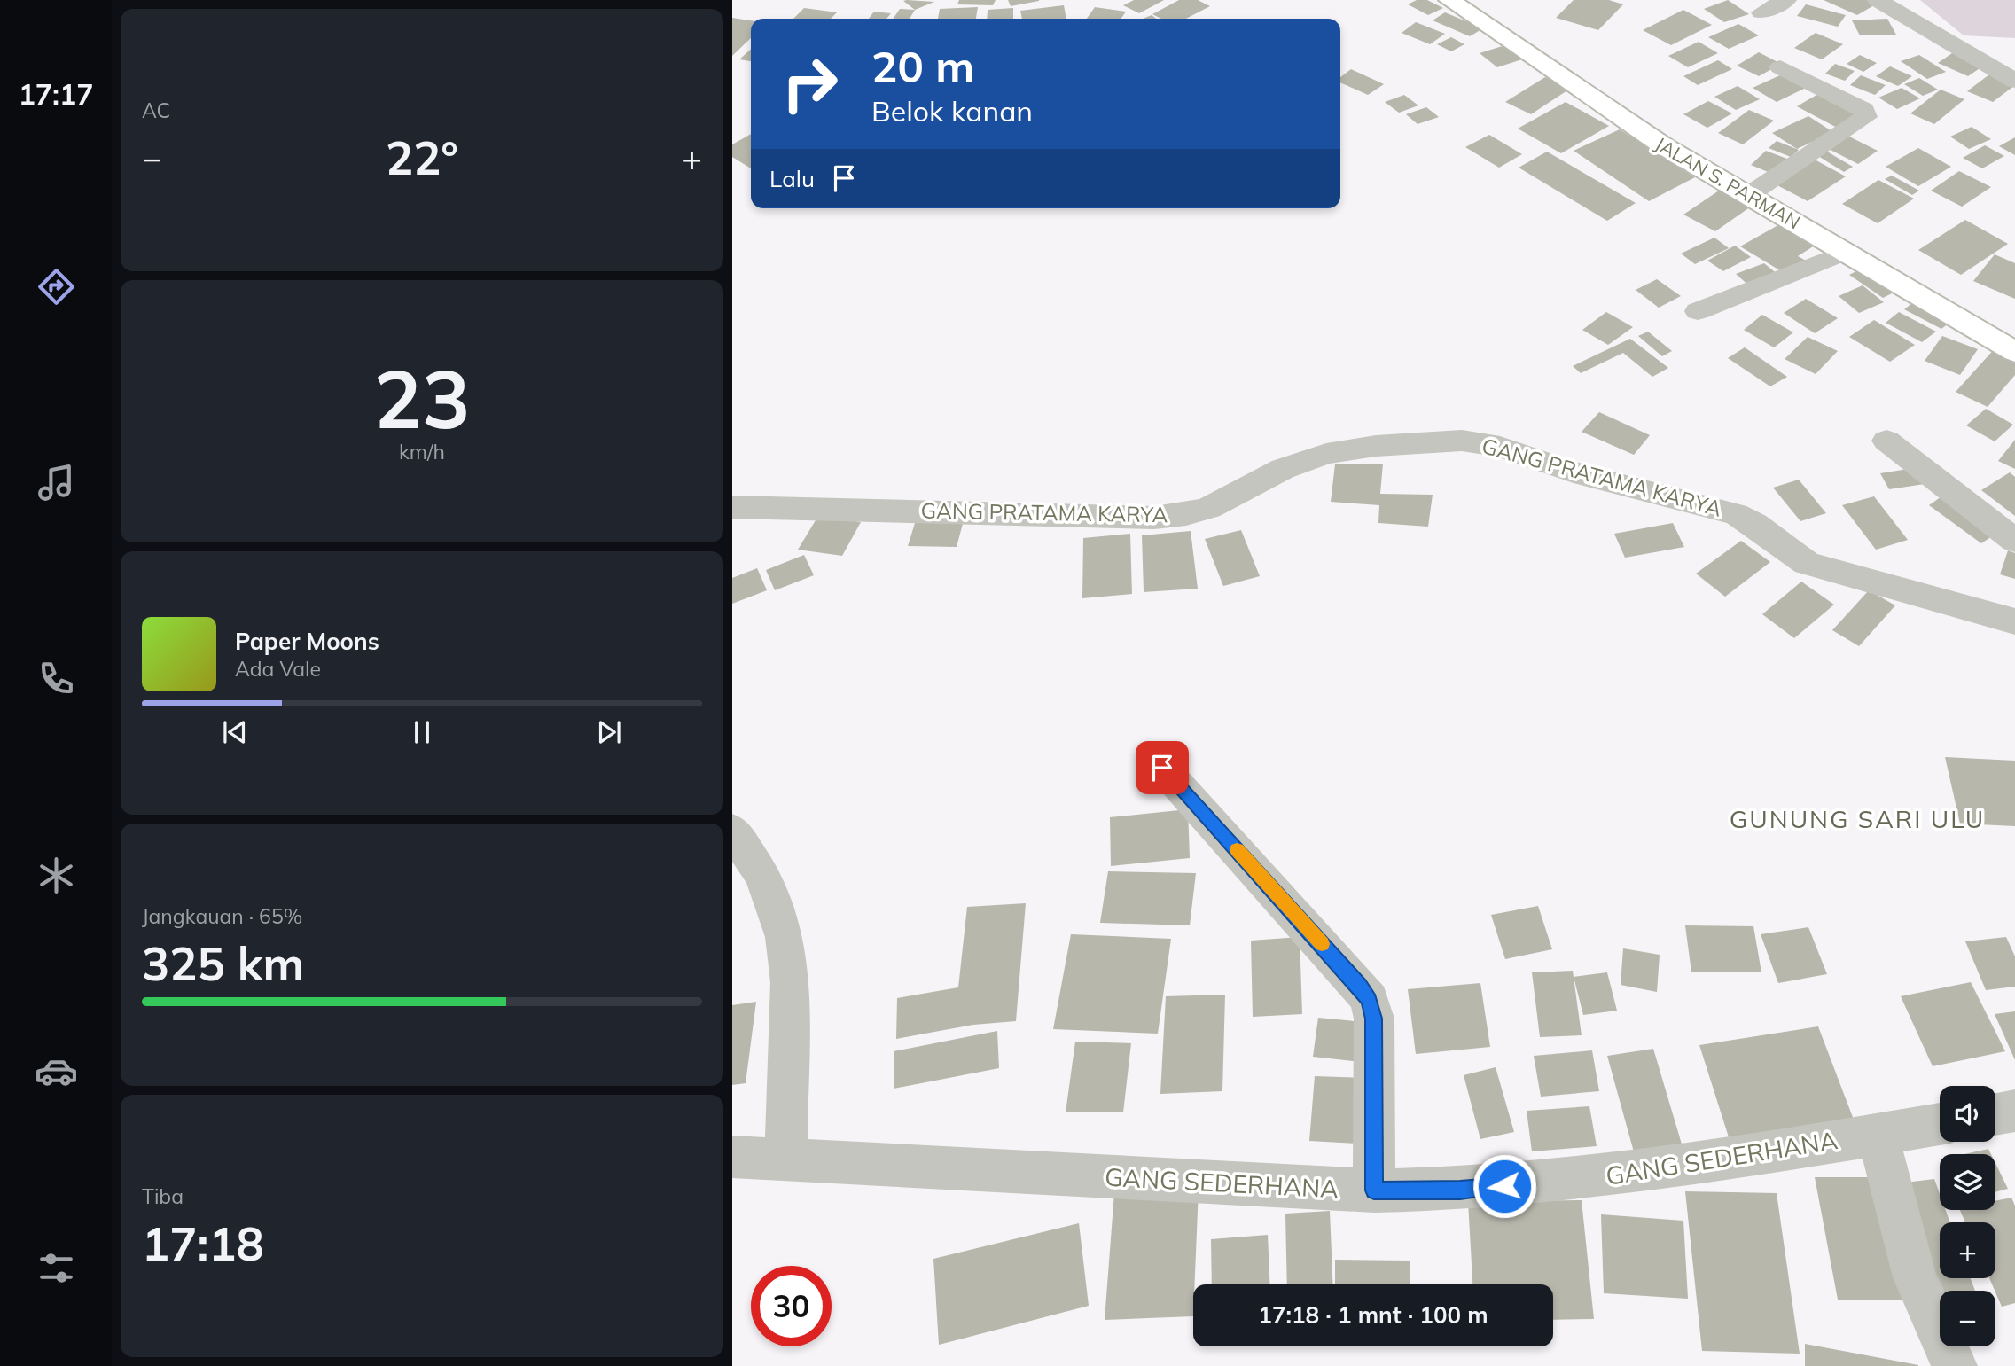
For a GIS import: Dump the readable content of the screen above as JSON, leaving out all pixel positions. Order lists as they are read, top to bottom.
{
  "streets": {
    "main road": ["JALAN S. PARMAN"],
    "street": ["GANG PRATAMA KARYA", "GANG SEDERHANA"]
  },
  "districts": ["GUNUNG SARI ULU"],
  "page": {
    "tabs": "17:17",
    "tile": [
      "AC",
      ["23", "km/h"],
      ["Jangkauan · 65%", "325 km"],
      ["Tiba", "17:18"]
    ],
    "turn": ["20 m", "Belok kanan"],
    "heat": ["−", "22°", "+"],
    "then": "Lalu",
    "song": ["Paper Moons", "Ada Vale"],
    "map_buttons": ["+", "−"],
    "limit": "30",
    "trip": "17:18 · 1 mnt · 100 m"
  }
}
